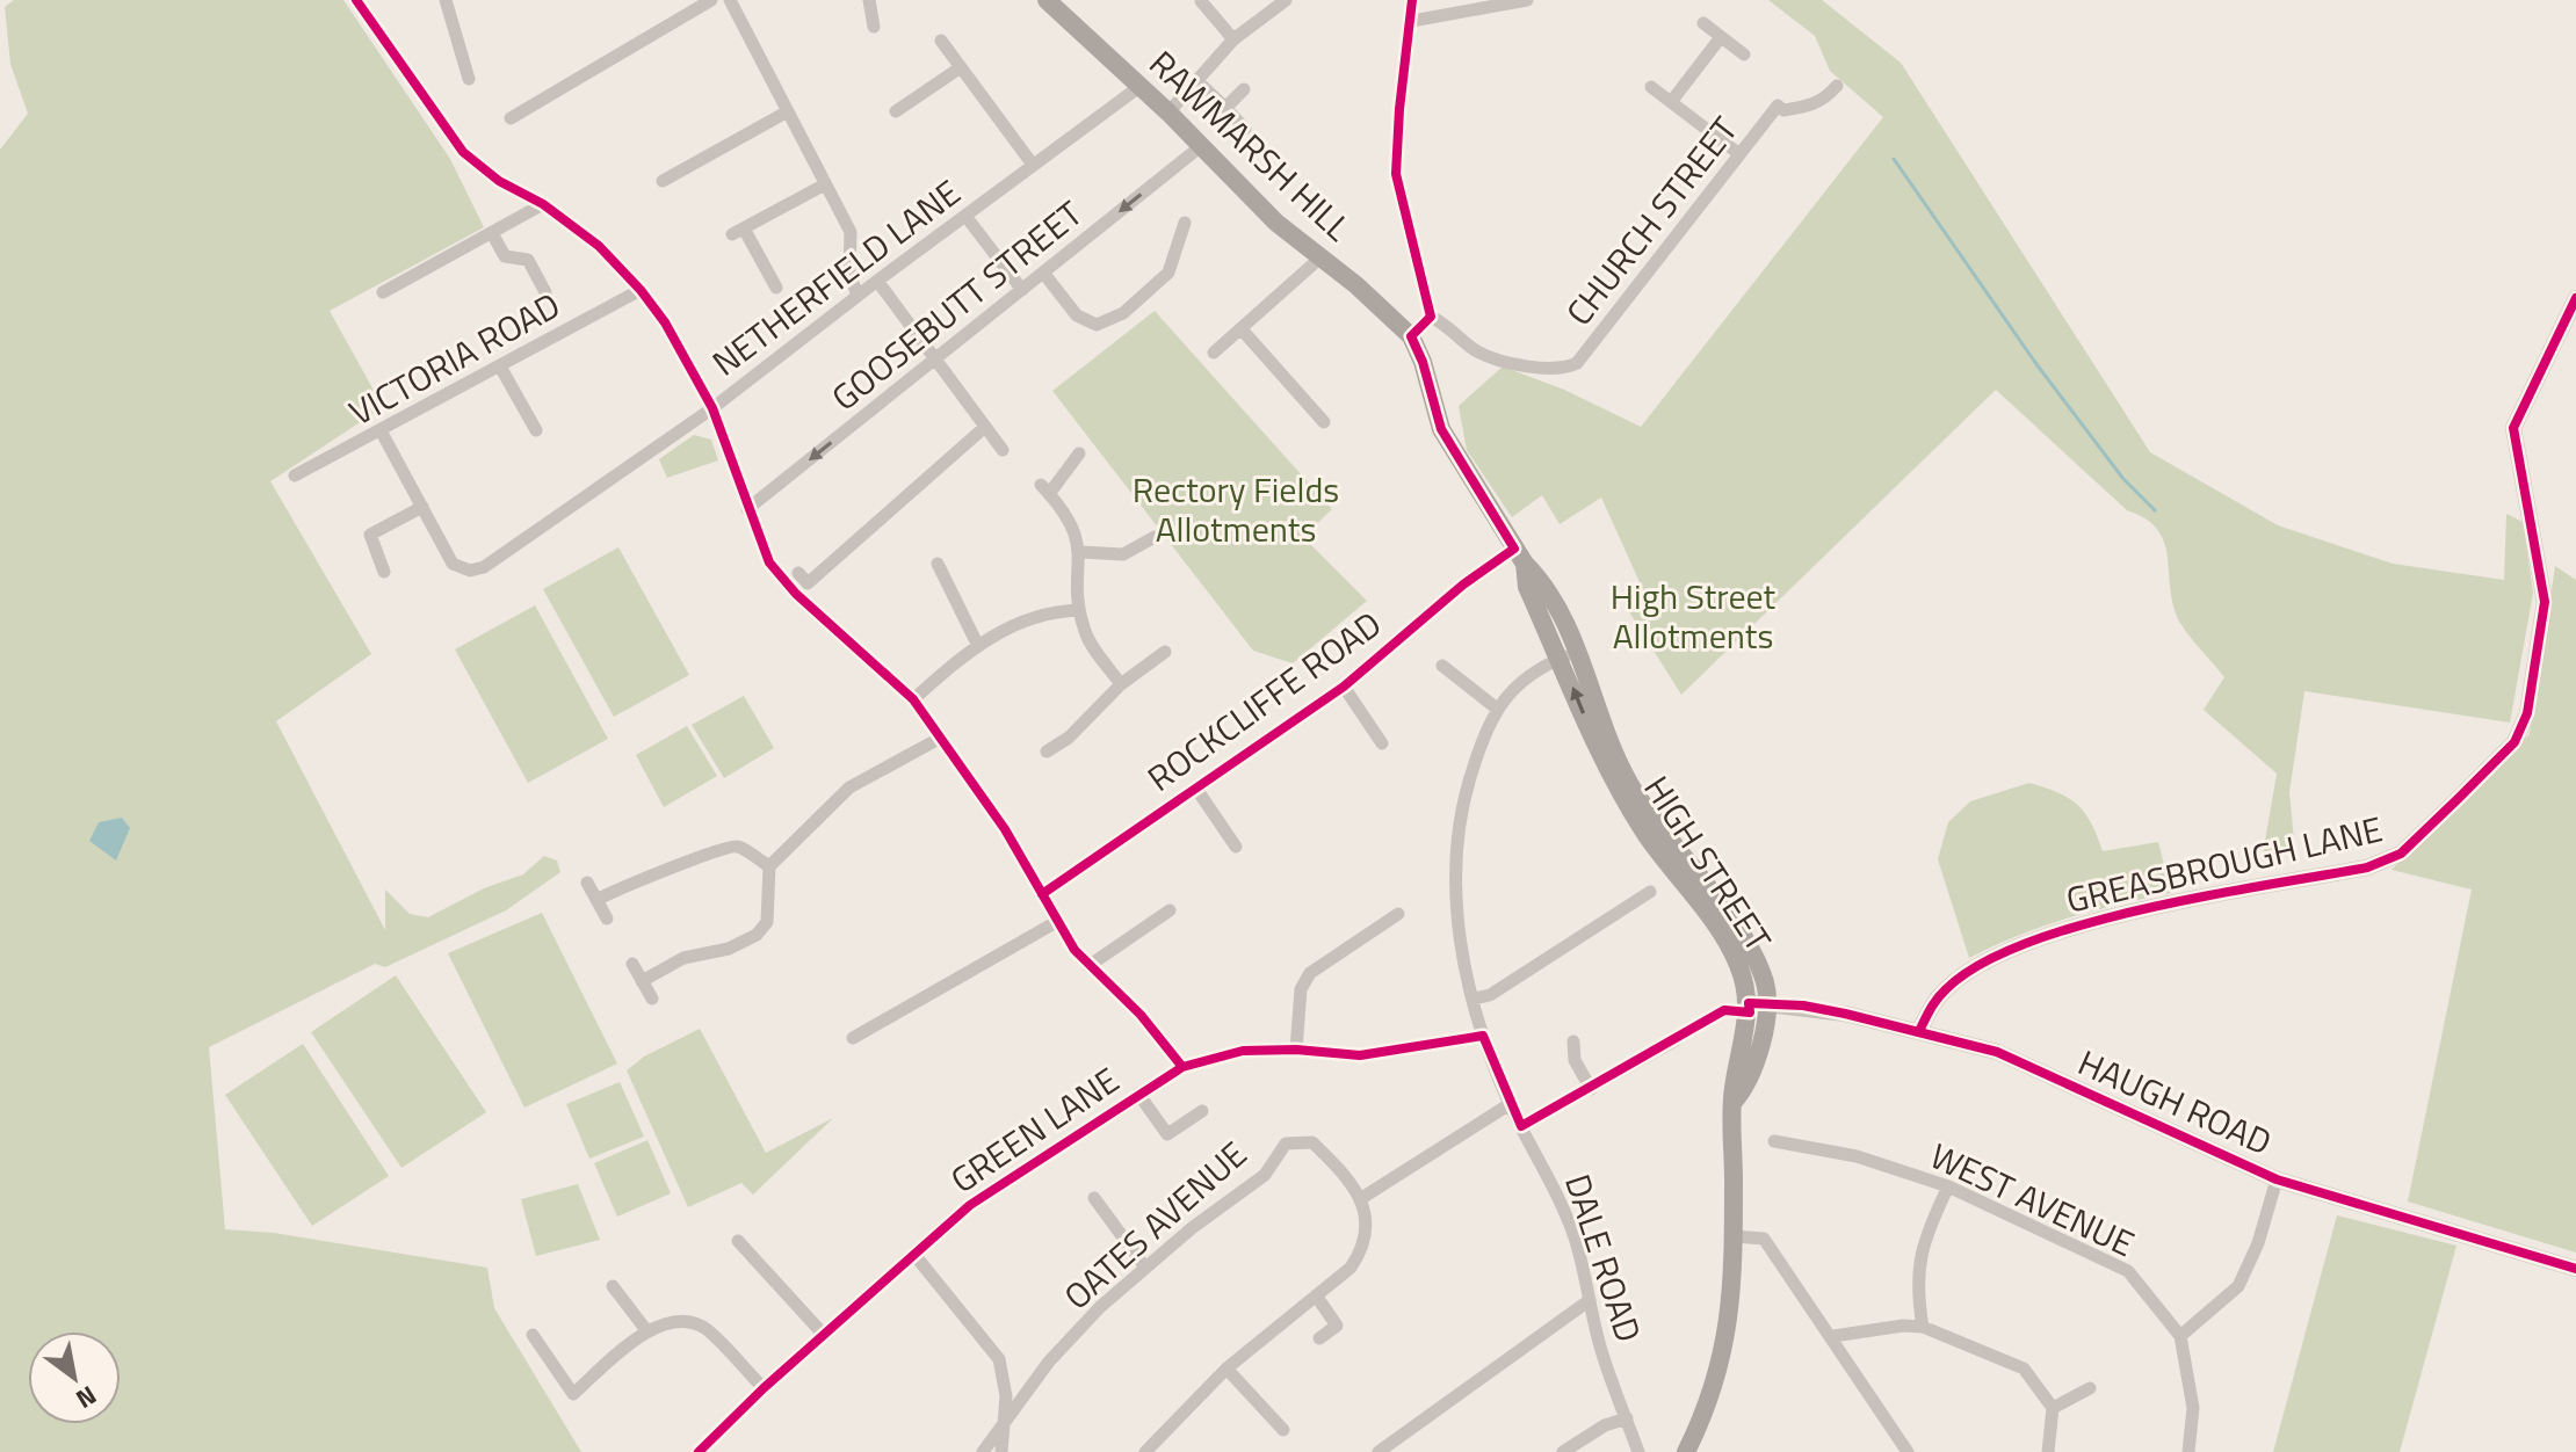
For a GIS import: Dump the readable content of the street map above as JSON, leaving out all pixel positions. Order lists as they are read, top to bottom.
{
  "streets": {
    "main road": ["RAWMARSH HILL", "HIGH STREET"],
    "street": [
      "CHURCH STREET",
      "NETHERFIELD LANE",
      "GOOSEBUTT STREET",
      "VICTORIA ROAD",
      "ROCKCLIFFE ROAD",
      "GREASBROUGH LANE",
      "HAUGH ROAD",
      "GREEN LANE",
      "WEST AVENUE",
      "OATES AVENUE",
      "DALE ROAD"
    ]
  },
  "crossings": [
    ["RAWMARSH HILL", "NETHERFIELD LANE"],
    ["RAWMARSH HILL", "GOOSEBUTT STREET"],
    ["RAWMARSH HILL", "HIGH STREET"],
    ["ROCKCLIFFE ROAD", "HIGH STREET"],
    ["HIGH STREET", "HAUGH ROAD"],
    ["GREASBROUGH LANE", "HAUGH ROAD"],
    ["GREEN LANE", "DALE ROAD"]
  ],
  "parks": ["Rectory Fields Allotments", "High Street Allotments"],
  "north": "bottom right"
}
